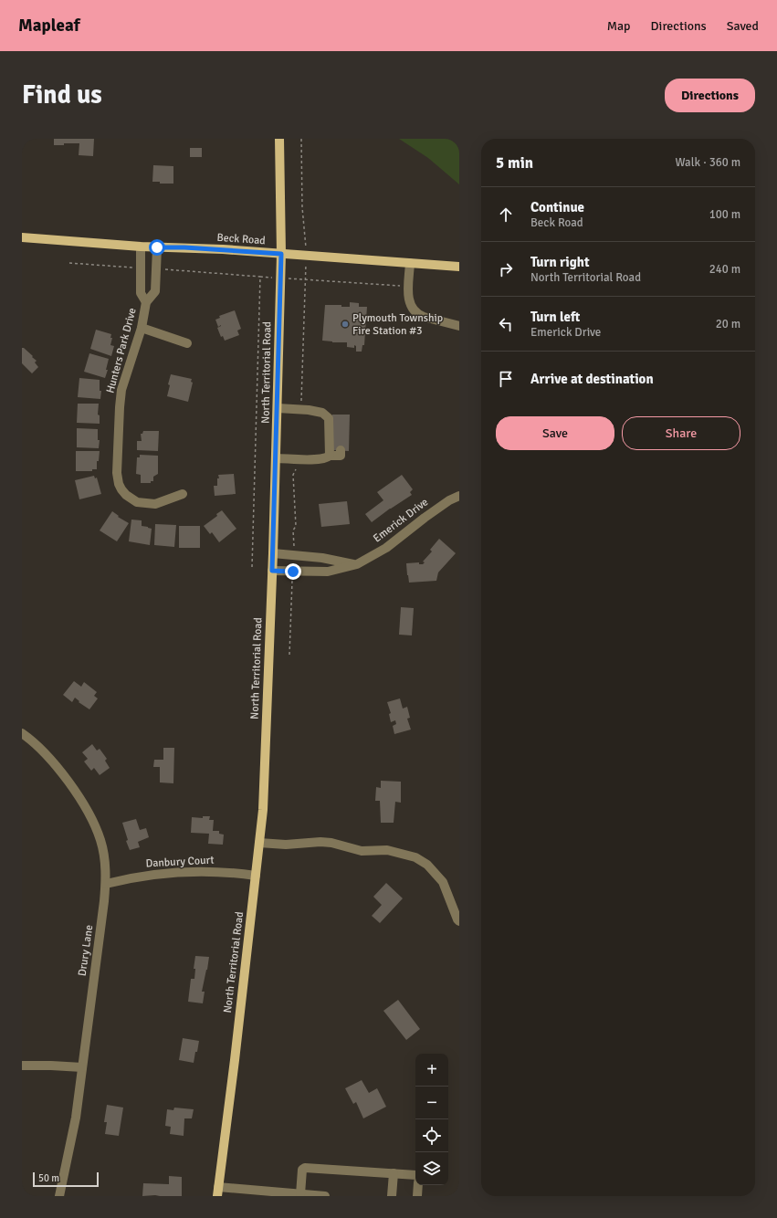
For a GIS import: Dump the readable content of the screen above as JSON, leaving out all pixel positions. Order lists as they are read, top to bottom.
{
  "streets": {
    "main road": ["Beck Road", "North Territorial Road"],
    "street": [
      "Hunters Park Drive",
      "Emerick Drive",
      "Danbury Court",
      "Drury Lane"
    ]
  },
  "crossings": [
    ["Beck Road", "Hunters Park Drive"],
    ["Beck Road", "North Territorial Road"],
    ["North Territorial Road", "Emerick Drive"],
    ["North Territorial Road", "Danbury Court"],
    ["Danbury Court", "Drury Lane"]
  ],
  "places": ["Plymouth Township Fire Station #3"],
  "scale_bar": "50 m",
  "page": {
    "header": "Mapleaf",
    "nav": ["Map", "Directions", "Saved"],
    "buttons": [
      "Directions",
      ["Save", "Share"]
    ],
    "title": "Find us",
    "heading": ["5 min", "Walk · 360 m"],
    "list": [
      ["Continue", "Beck Road", "100 m"],
      ["Turn right", "North Territorial Road", "240 m"],
      ["Turn left", "Emerick Drive", "20 m"],
      "Arrive at destination"
    ],
    "map_buttons": ["+", "−"],
    "scale": "50 m"
  }
}
